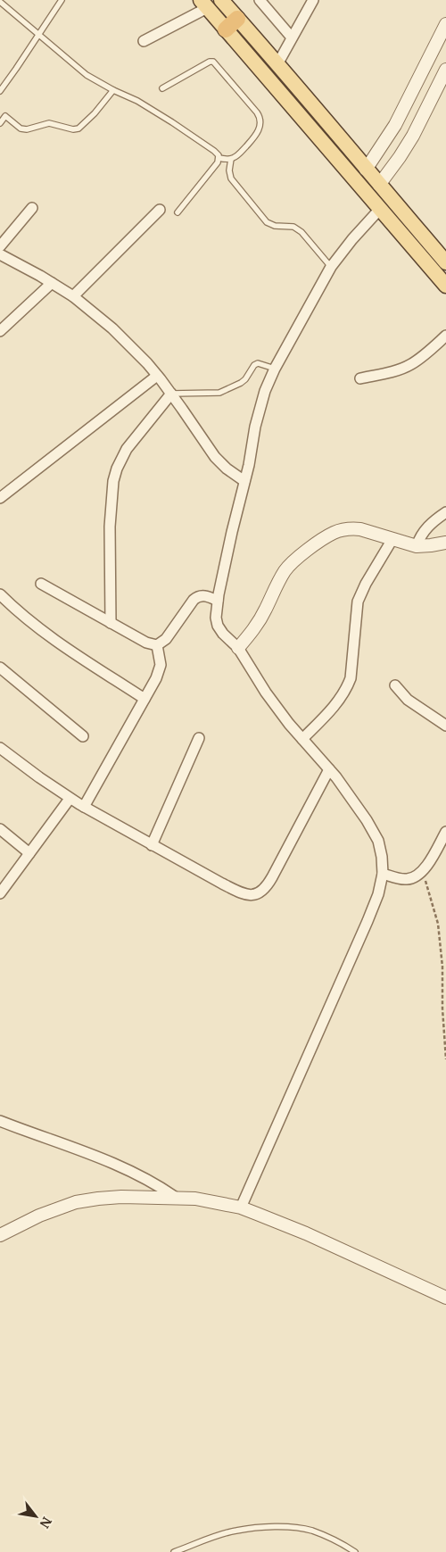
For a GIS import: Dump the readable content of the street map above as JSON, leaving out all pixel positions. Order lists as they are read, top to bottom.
{
  "north": "bottom right"
}
